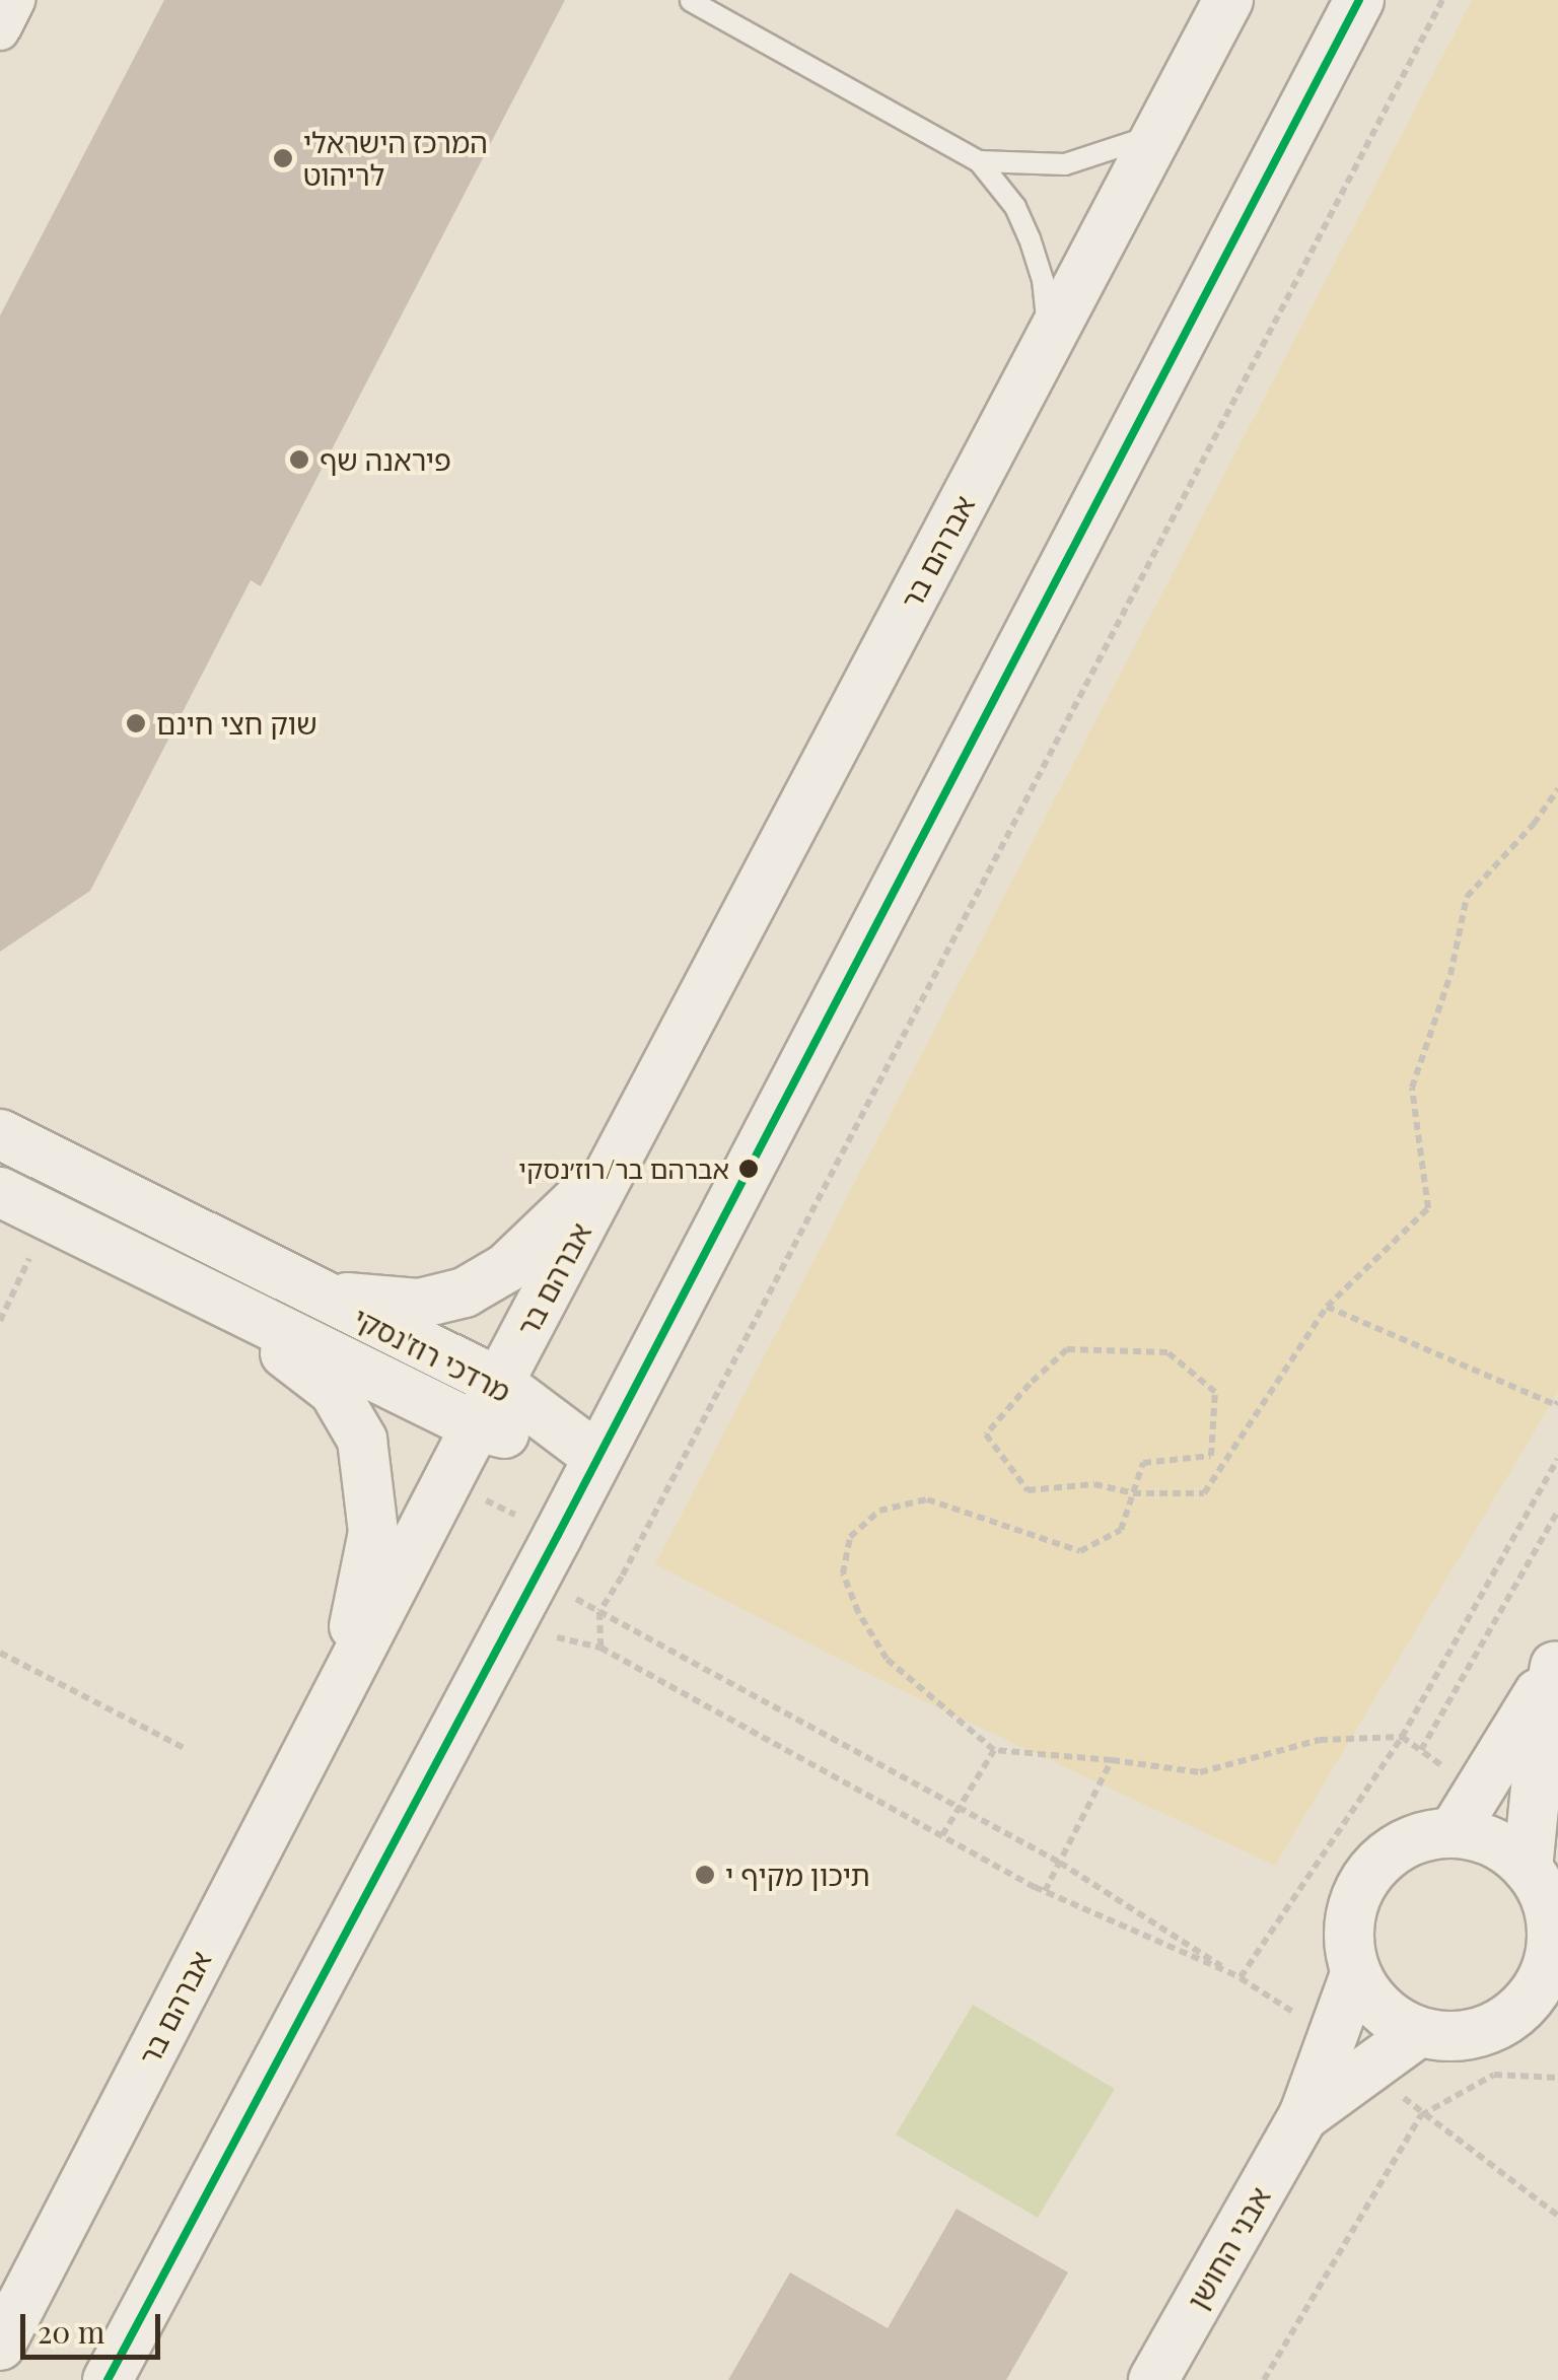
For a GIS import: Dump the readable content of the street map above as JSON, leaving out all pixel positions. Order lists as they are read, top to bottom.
{
  "streets": {
    "street": ["אברהם בר", "מרדכי רוז'נסקי", "אבני החושן"]
  },
  "crossings": [
    ["אברהם בר", "מרדכי רוז'נסקי"]
  ],
  "places": [
    "המרכז הישראלי לריהוט",
    "פיראנה שף",
    "שוק חצי חינם",
    "אברהם בר/רוז׳נסקי",
    "תיכון מקיף י"
  ],
  "scale_bar": "20 m"
}
